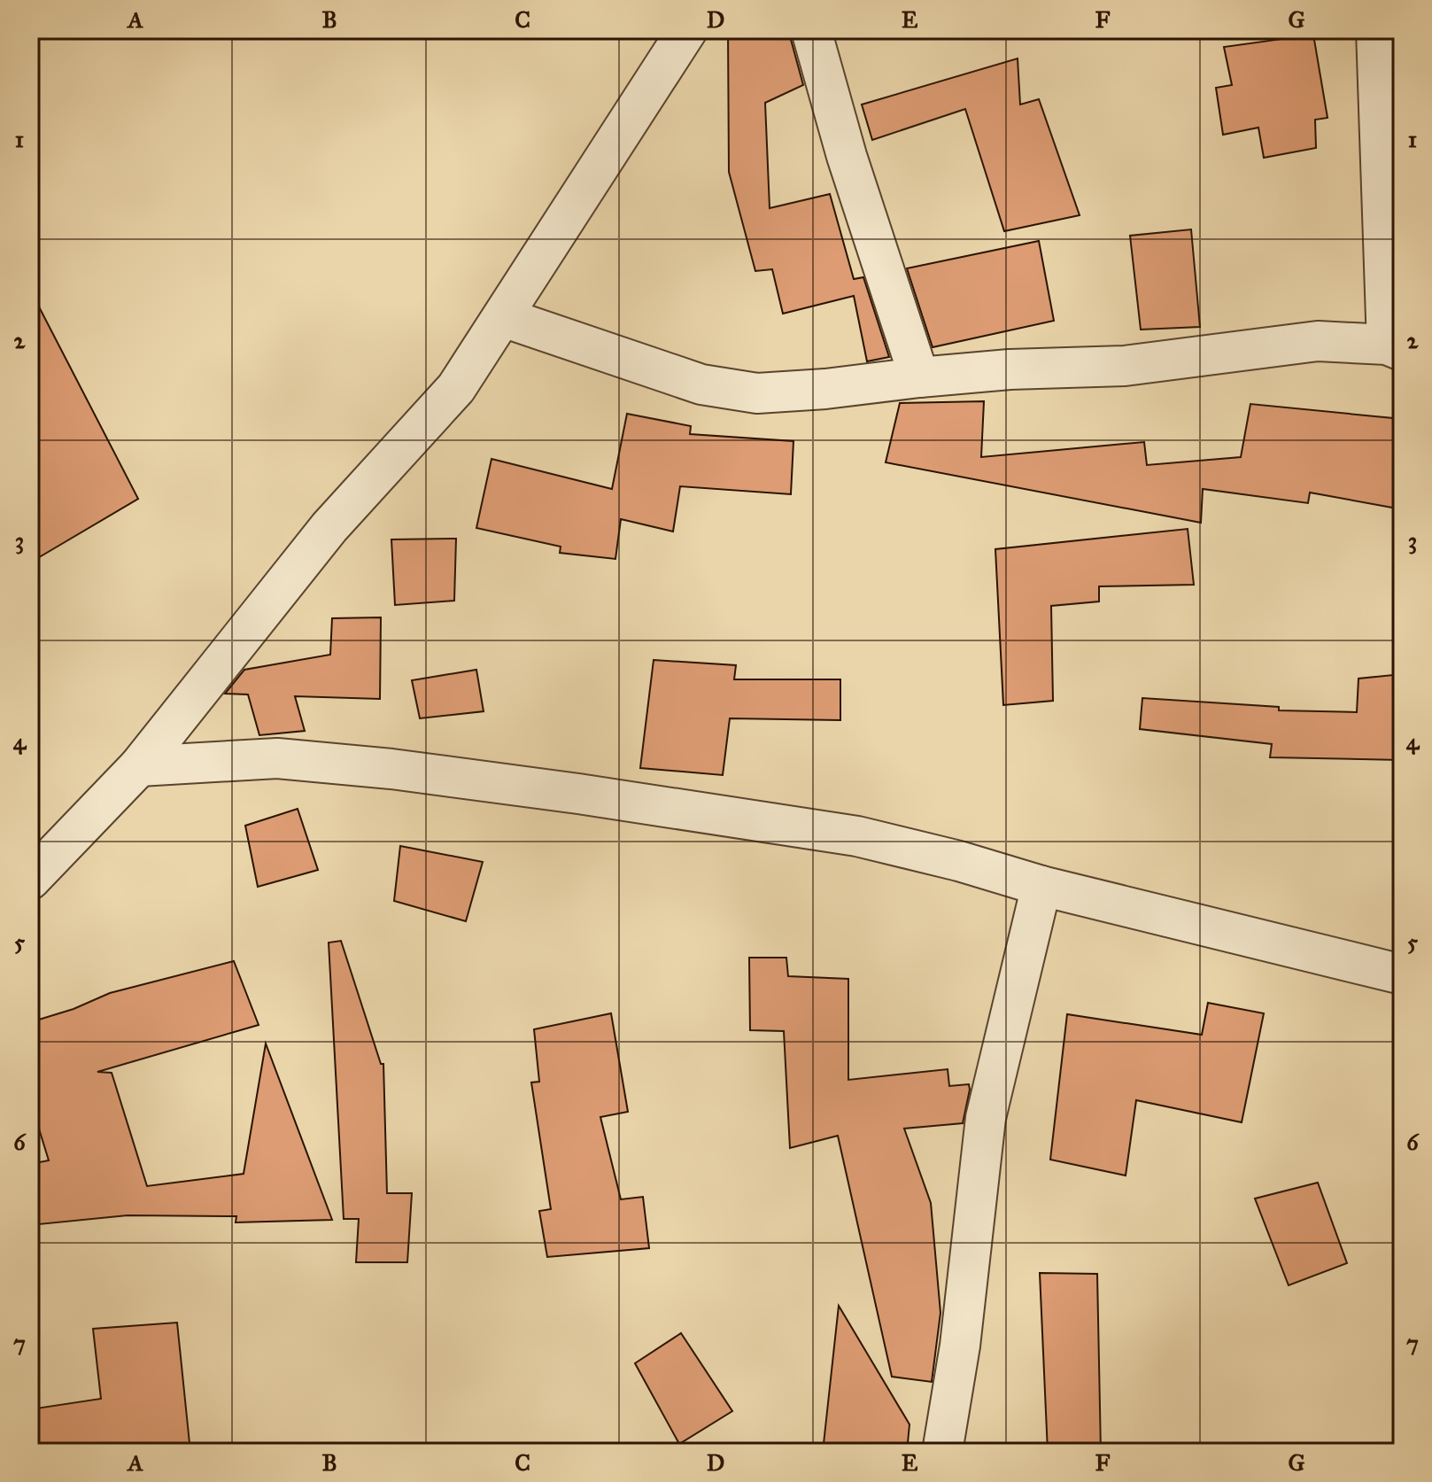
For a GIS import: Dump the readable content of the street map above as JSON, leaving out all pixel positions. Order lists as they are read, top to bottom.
{
  "grid": {
    "columns": [
      "A",
      "B",
      "C",
      "D",
      "E",
      "F",
      "G"
    ],
    "rows": [
      "1",
      "2",
      "3",
      "4",
      "5",
      "6",
      "7"
    ]
  }
}
